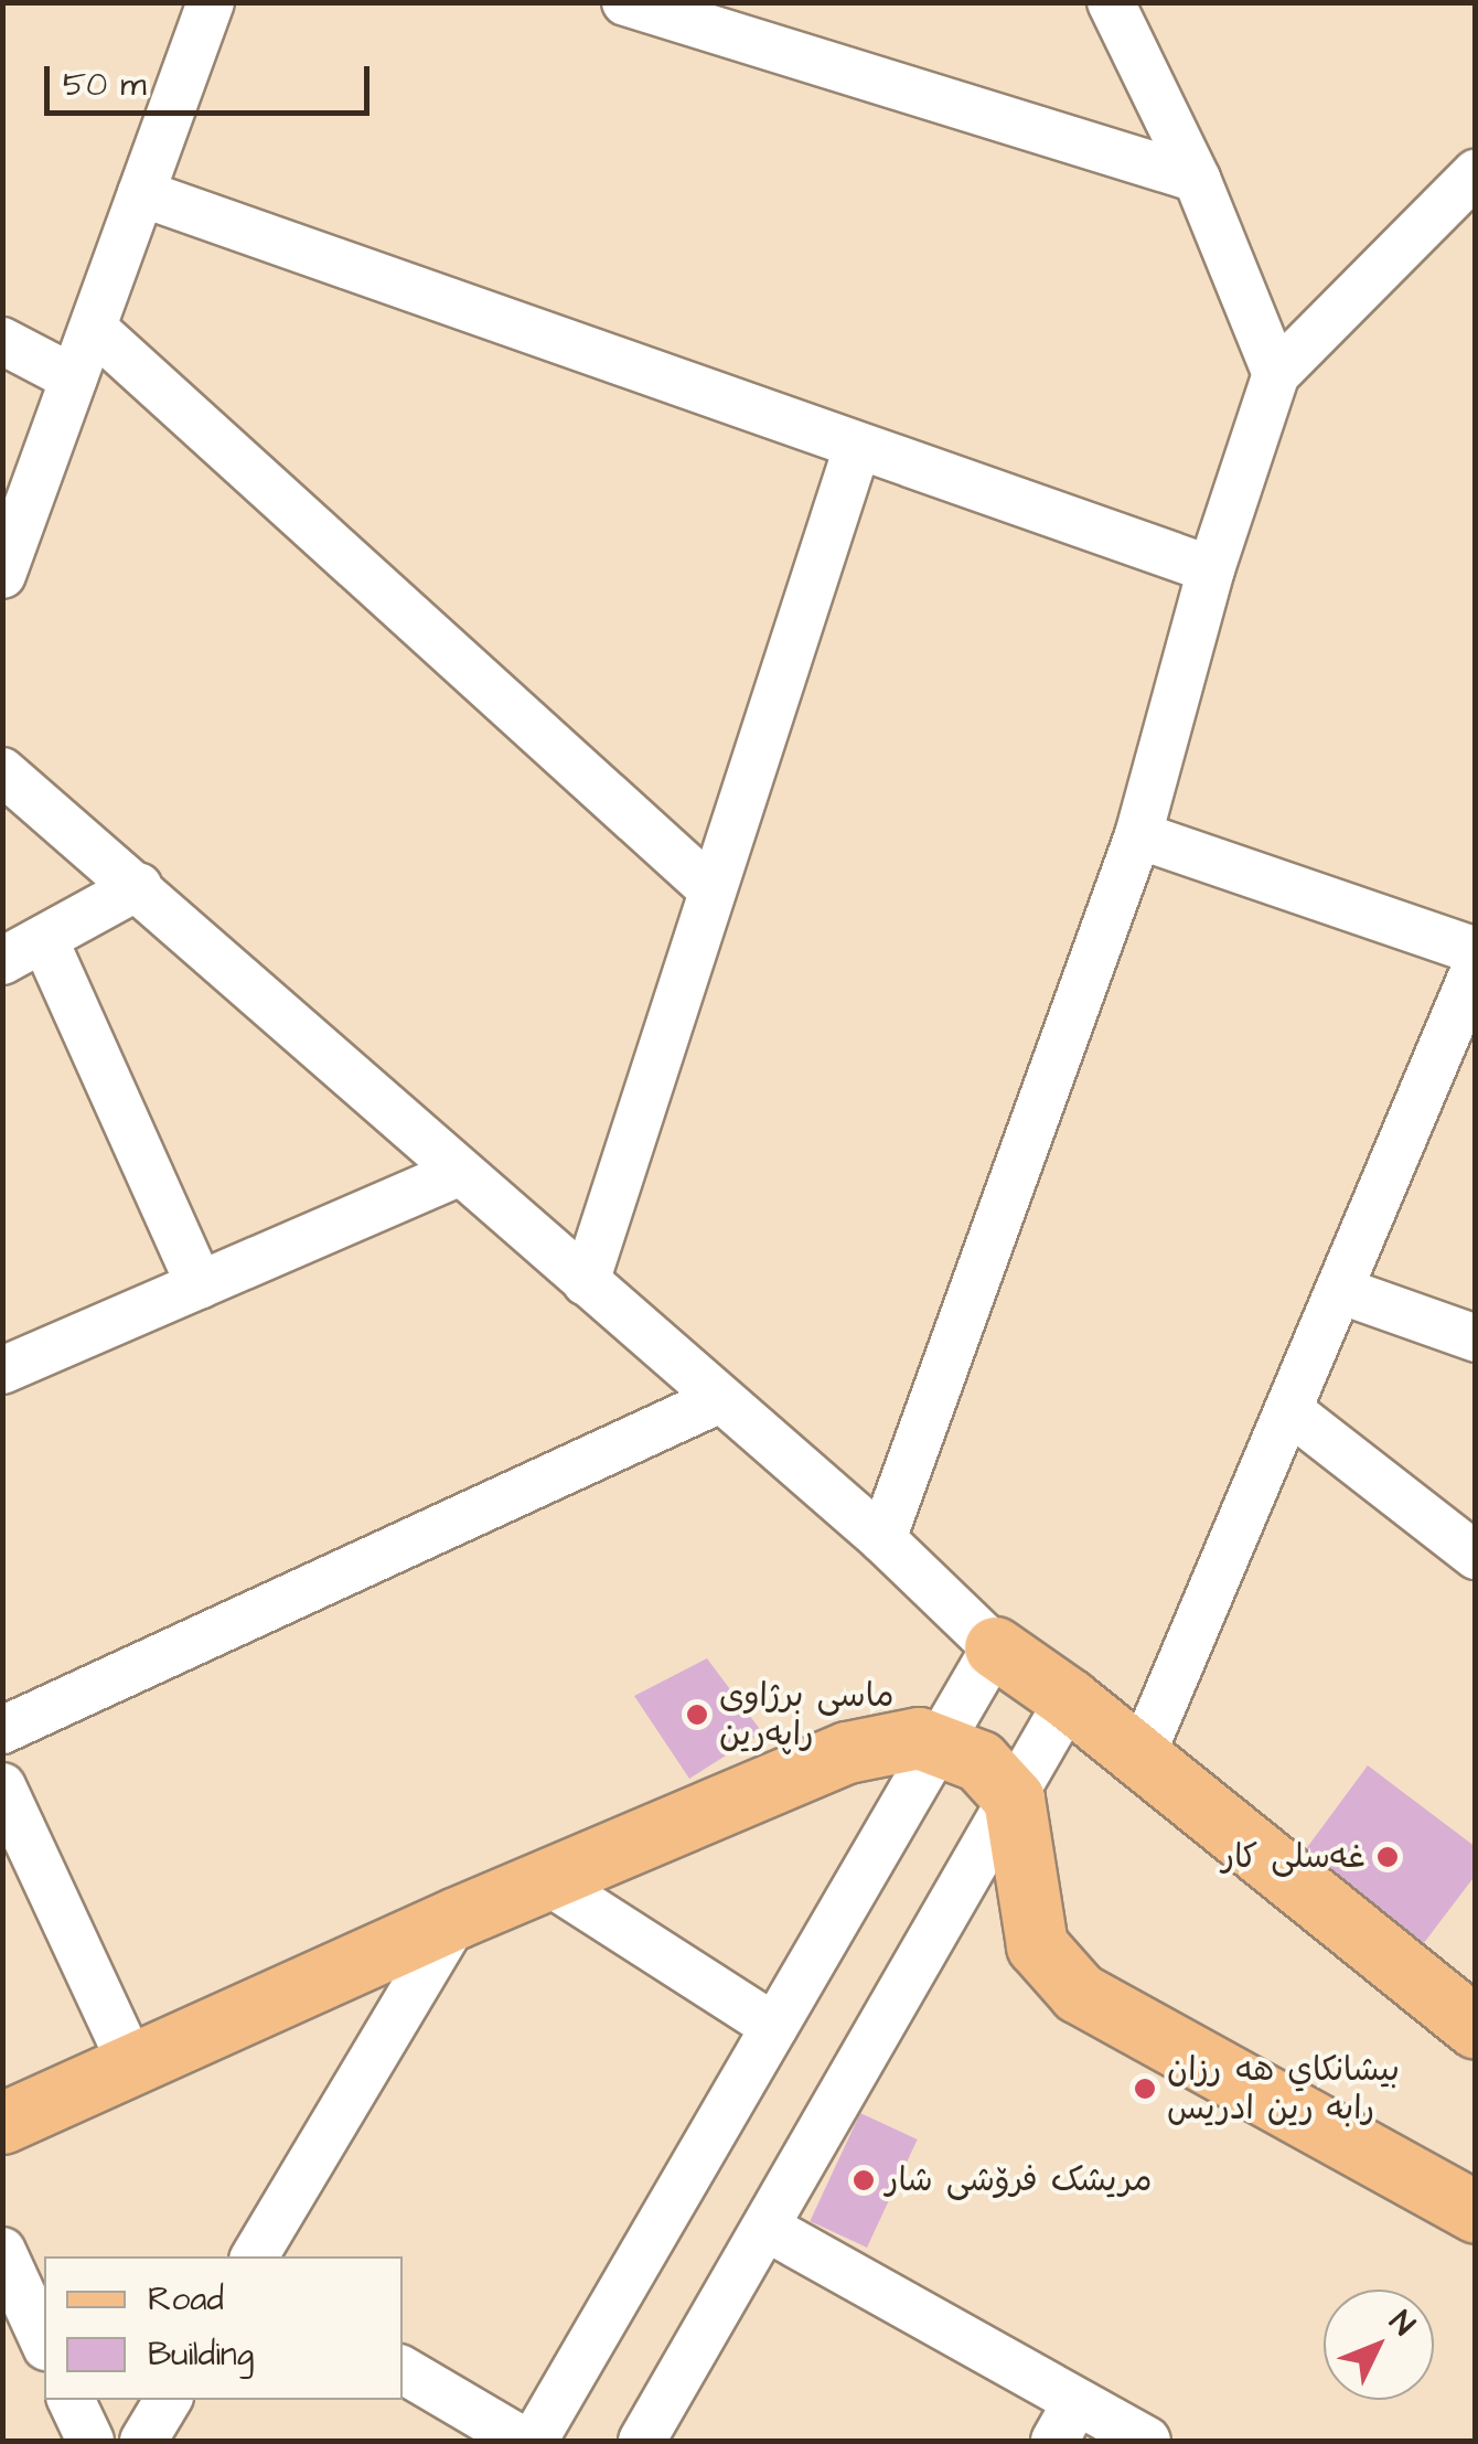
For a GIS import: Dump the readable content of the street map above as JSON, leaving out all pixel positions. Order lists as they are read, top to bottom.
{
  "places": [
    "ماسی برژاوی راپەرین",
    "غەسلی کار",
    "بيشانكاي هه رزان رابه رين ادريس",
    "مریشک فرۆشی شار"
  ],
  "legend": ["Road", "Building"],
  "scale_bar": "50 m",
  "north": "top right"
}
